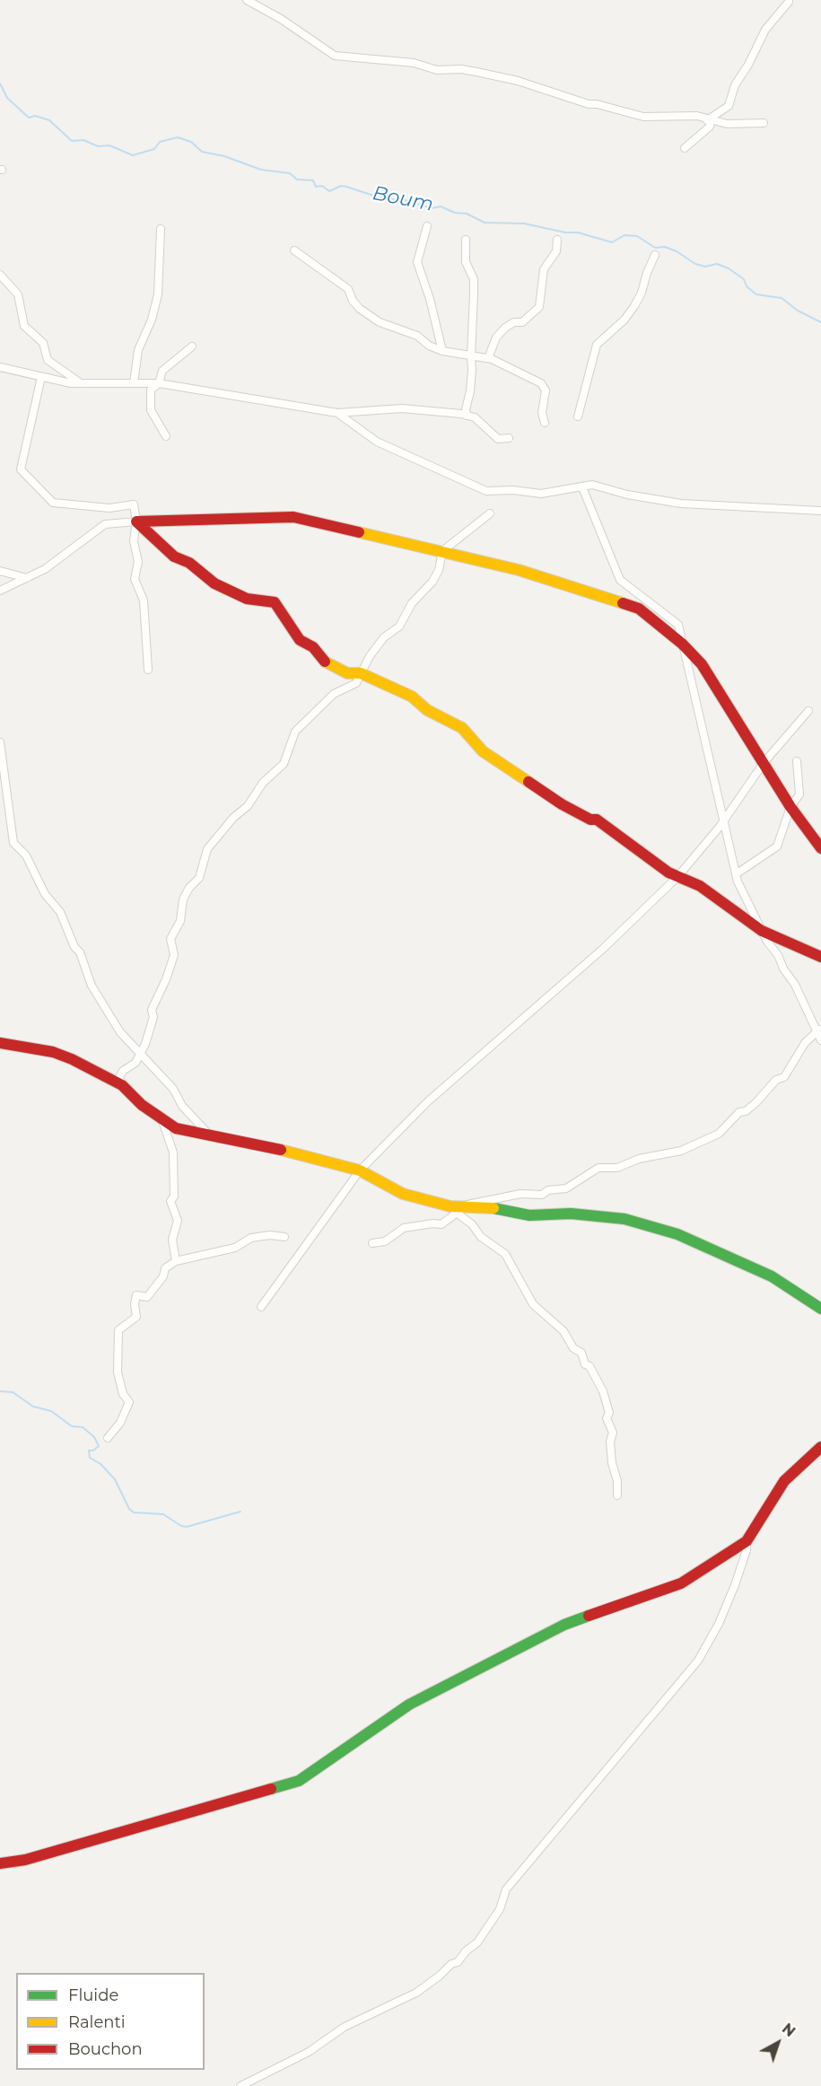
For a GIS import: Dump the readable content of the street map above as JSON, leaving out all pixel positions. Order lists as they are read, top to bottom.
{
  "water": ["Boum"],
  "legend": ["Fluide", "Ralenti", "Bouchon"],
  "north": "top right"
}
